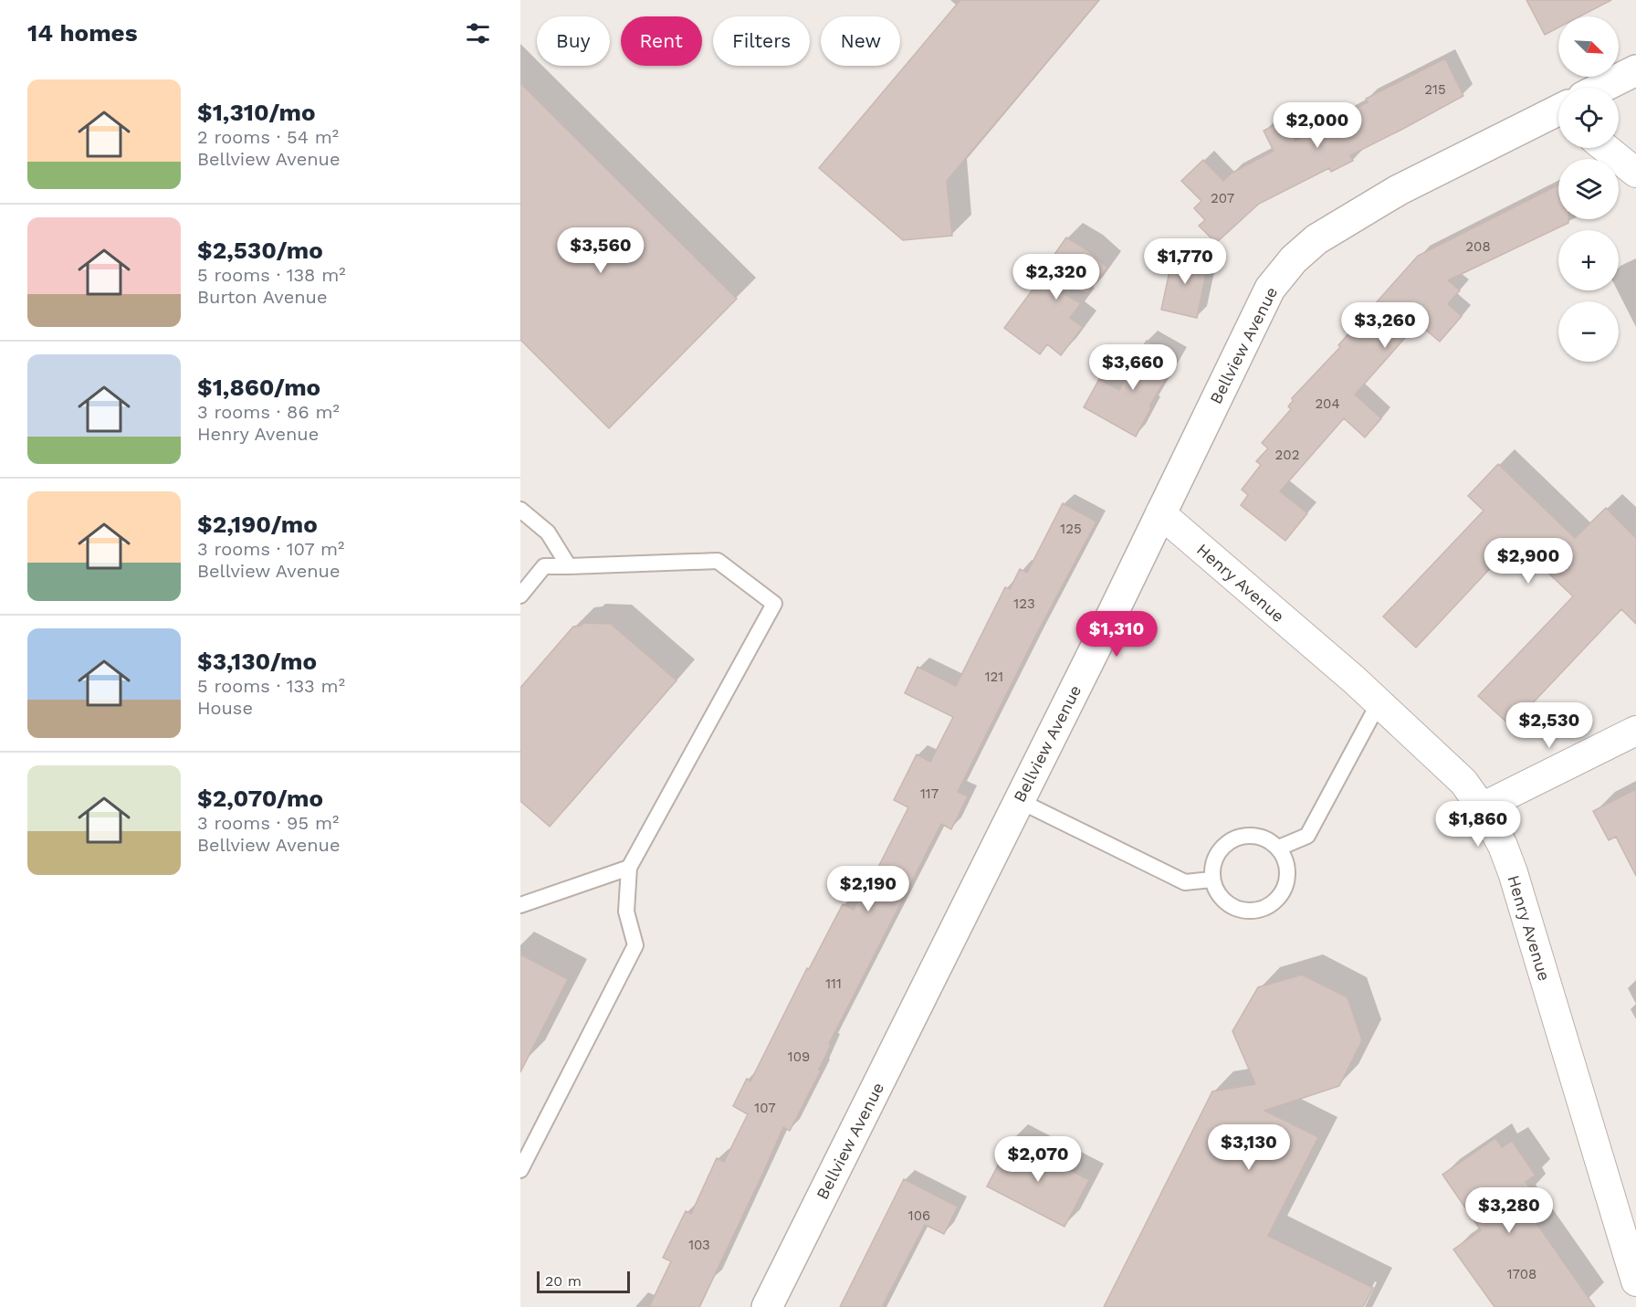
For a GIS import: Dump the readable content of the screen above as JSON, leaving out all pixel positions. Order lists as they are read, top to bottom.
{
  "streets": {
    "street": ["Bellview Avenue", "Henry Avenue"]
  },
  "crossings": [
    ["Bellview Avenue", "Henry Avenue"]
  ],
  "house_numbers": [
    "215",
    "207",
    "208",
    "204",
    "202",
    "125",
    "123",
    "121",
    "117",
    "111",
    "109",
    "107",
    "106",
    "103",
    "1708"
  ],
  "scale_bar": "20 m",
  "north": "bottom right",
  "page": {
    "heading": "14 homes",
    "map_buttons": ["+", "−"],
    "chip": [
      "Buy",
      "Rent",
      "Filters",
      "New"
    ],
    "list": [
      {
        "name": "$1,310/mo",
        "note": "2 rooms · 54 m² · Bellview Avenue"
      },
      {
        "name": "$2,530/mo",
        "note": "5 rooms · 138 m² · Burton Avenue"
      },
      {
        "name": "$1,860/mo",
        "note": "3 rooms · 86 m² · Henry Avenue"
      },
      {
        "name": "$2,190/mo",
        "note": "3 rooms · 107 m² · Bellview Avenue"
      },
      {
        "name": "$3,130/mo",
        "note": "5 rooms · 133 m² · House"
      },
      {
        "name": "$2,070/mo",
        "note": "3 rooms · 95 m² · Bellview Avenue"
      }
    ],
    "price": [
      "$2,000",
      "$3,560",
      "$1,770",
      "$2,320",
      "$3,260",
      "$3,660",
      "$2,900",
      "$1,310",
      "$2,530",
      "$1,860",
      "$2,190",
      "$3,130",
      "$2,070",
      "$3,280"
    ],
    "scale": "20 m"
  }
}
